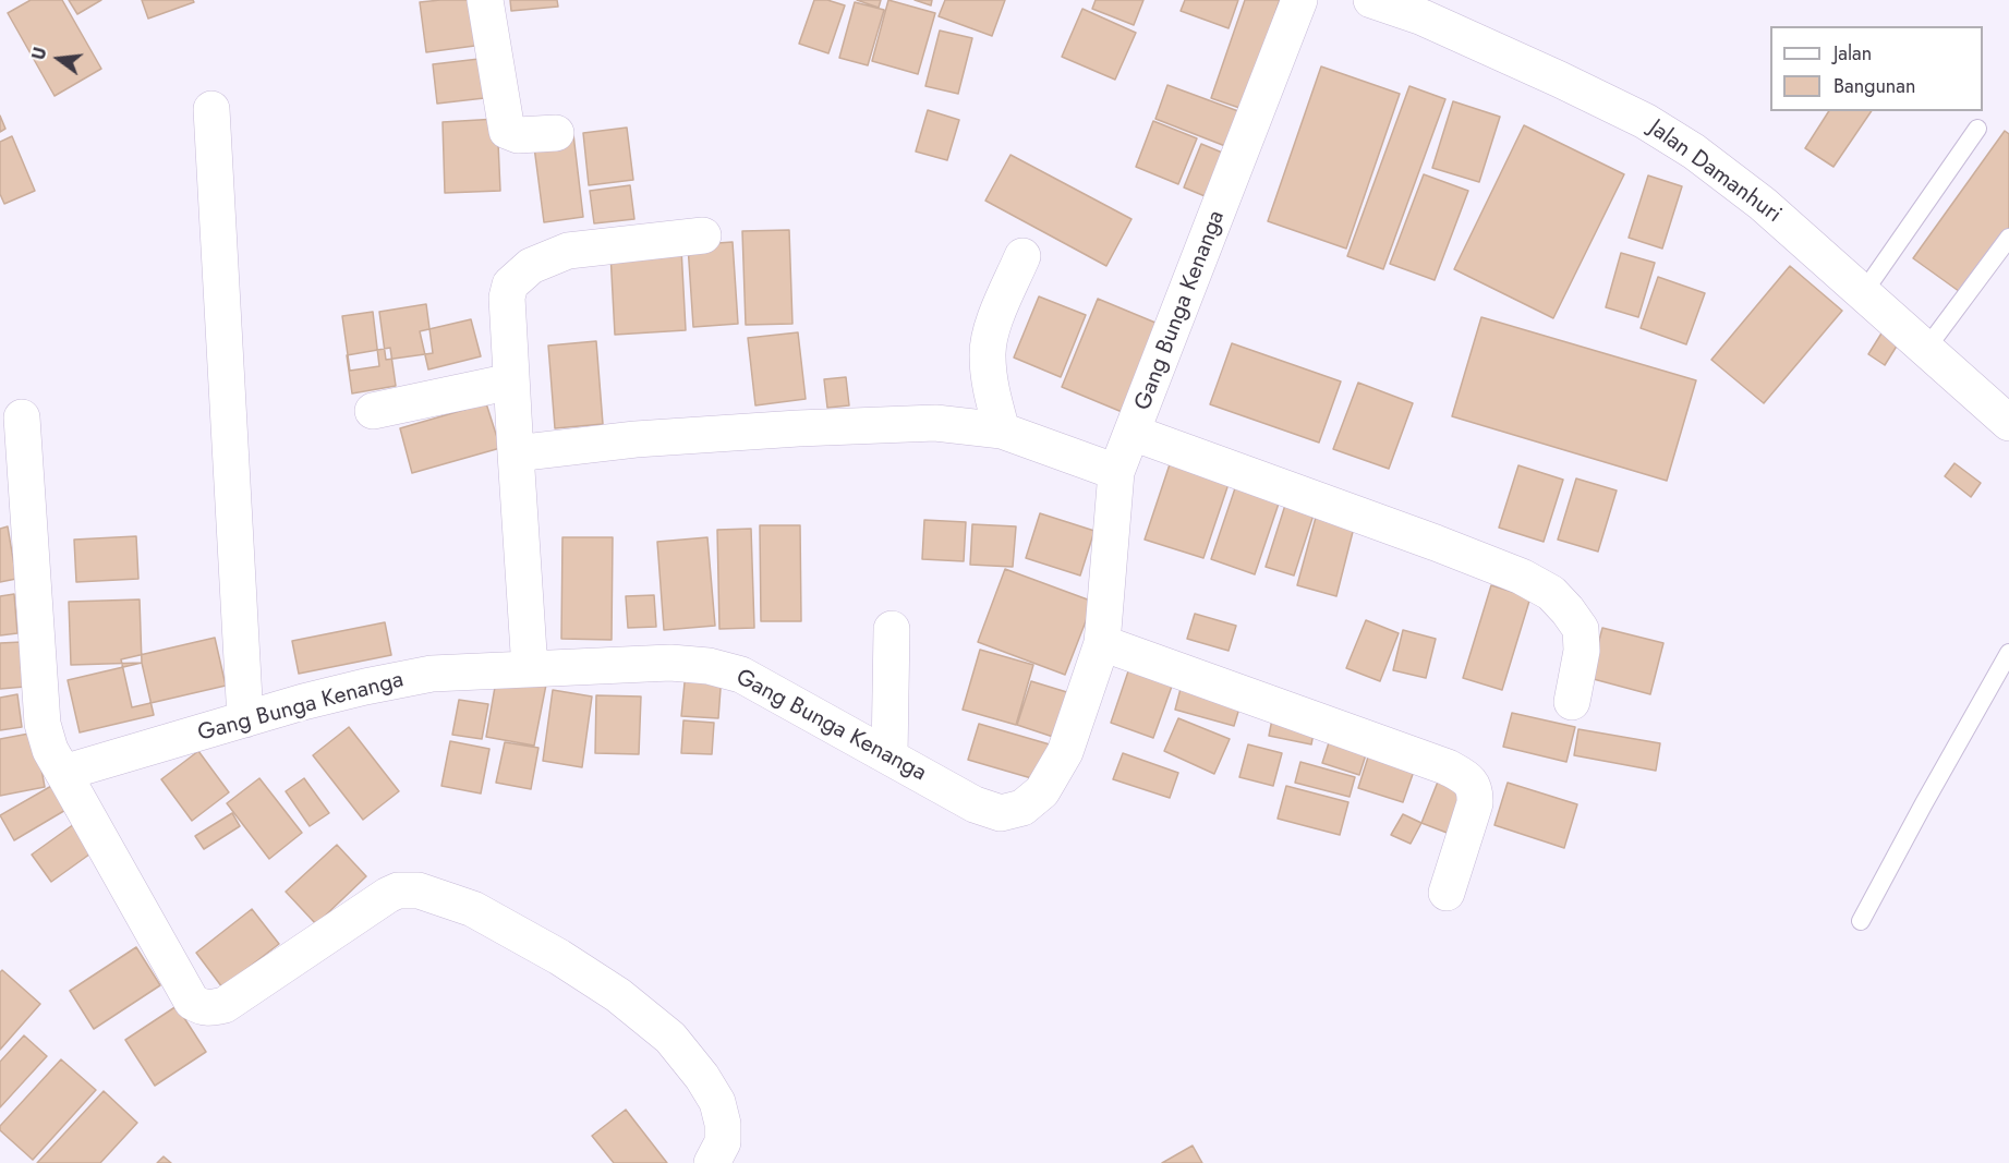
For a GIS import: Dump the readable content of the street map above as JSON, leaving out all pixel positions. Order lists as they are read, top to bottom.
{
  "streets": {
    "street": ["Jalan Damanhuri", "Gang Bunga Kenanga"]
  },
  "legend": ["Jalan", "Bangunan"],
  "north": "left"
}
